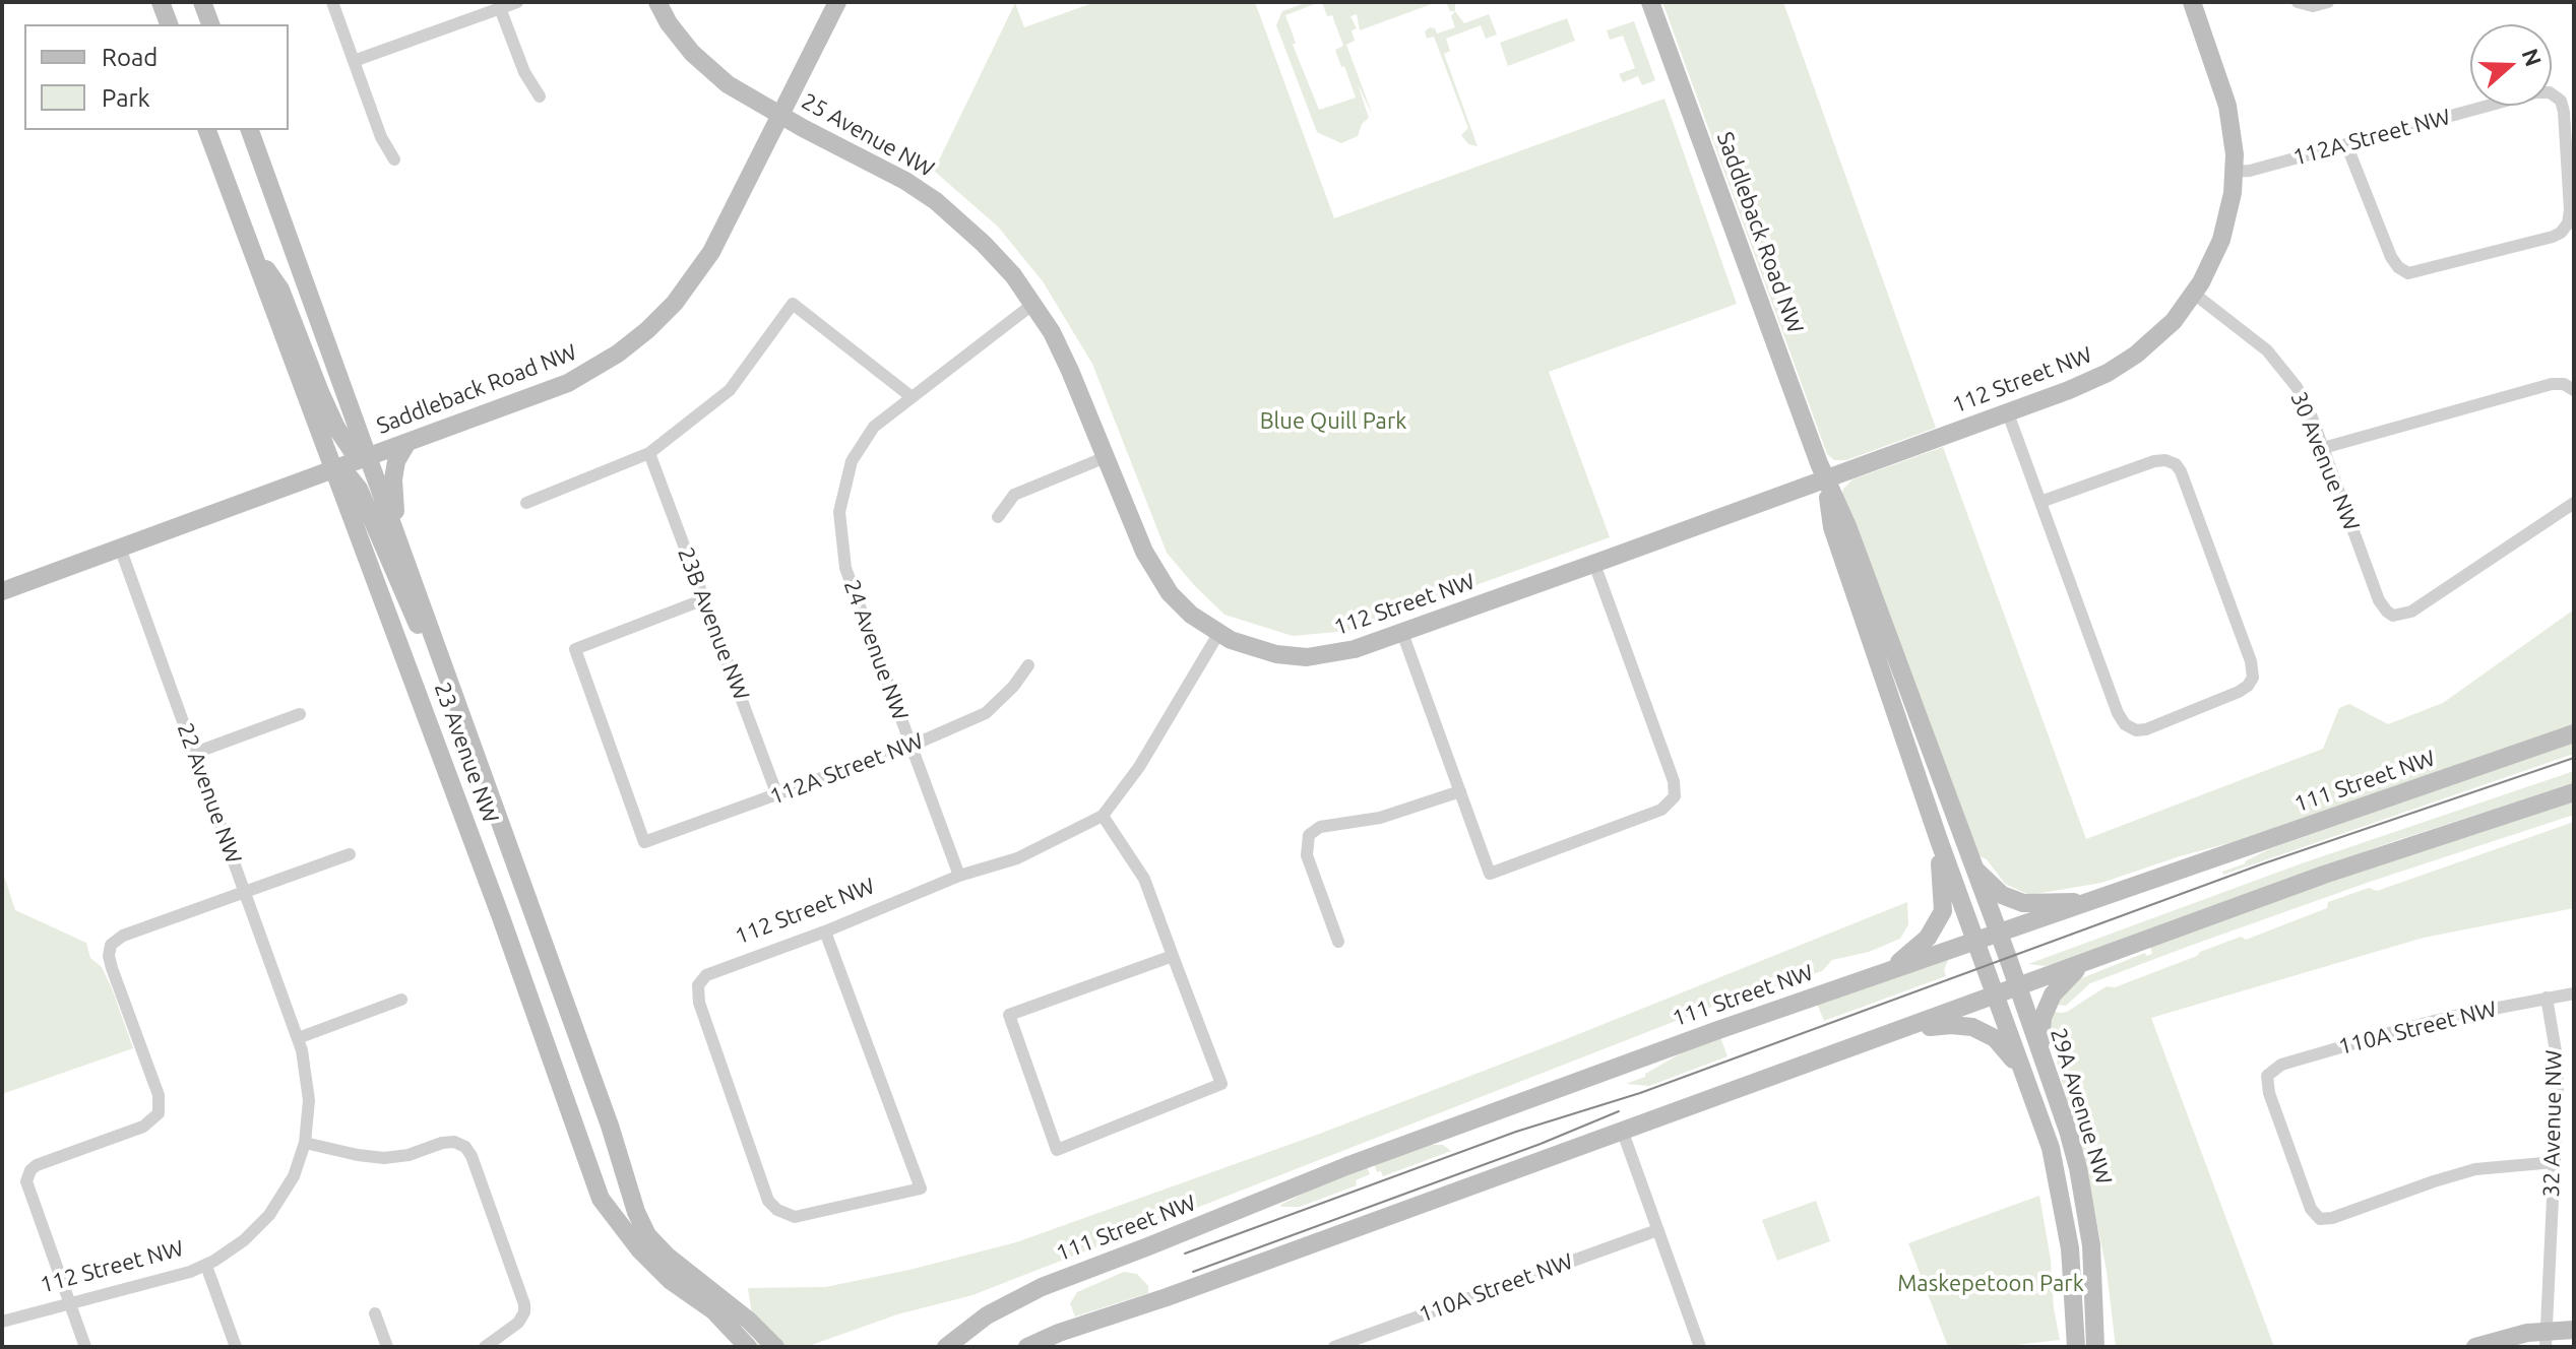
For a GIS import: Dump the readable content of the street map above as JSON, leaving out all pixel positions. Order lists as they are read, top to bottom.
{
  "streets": {
    "main road": [
      "25 Avenue NW",
      "Saddleback Road NW",
      "112 Street NW",
      "23 Avenue NW",
      "111 Street NW",
      "29A Avenue NW"
    ],
    "street": [
      "112A Street NW",
      "30 Avenue NW",
      "23B Avenue NW",
      "24 Avenue NW",
      "22 Avenue NW",
      "110A Street NW",
      "32 Avenue NW"
    ]
  },
  "crossings": [
    ["25 Avenue NW", "Saddleback Road NW"],
    ["25 Avenue NW", "112 Street NW"],
    ["25 Avenue NW", "24 Avenue NW"],
    ["112A Street NW", "112 Street NW"],
    ["112A Street NW", "23B Avenue NW"],
    ["112A Street NW", "24 Avenue NW"],
    ["Saddleback Road NW", "112 Street NW"],
    ["Saddleback Road NW", "23 Avenue NW"],
    ["Saddleback Road NW", "111 Street NW"],
    ["Saddleback Road NW", "22 Avenue NW"],
    ["Saddleback Road NW", "29A Avenue NW"],
    ["112 Street NW", "30 Avenue NW"],
    ["112 Street NW", "24 Avenue NW"],
    ["112 Street NW", "22 Avenue NW"],
    ["111 Street NW", "29A Avenue NW"],
    ["110A Street NW", "32 Avenue NW"]
  ],
  "parks": ["Blue Quill Park", "Maskepetoon Park"],
  "legend": ["Road", "Park"],
  "north": "right"
}
